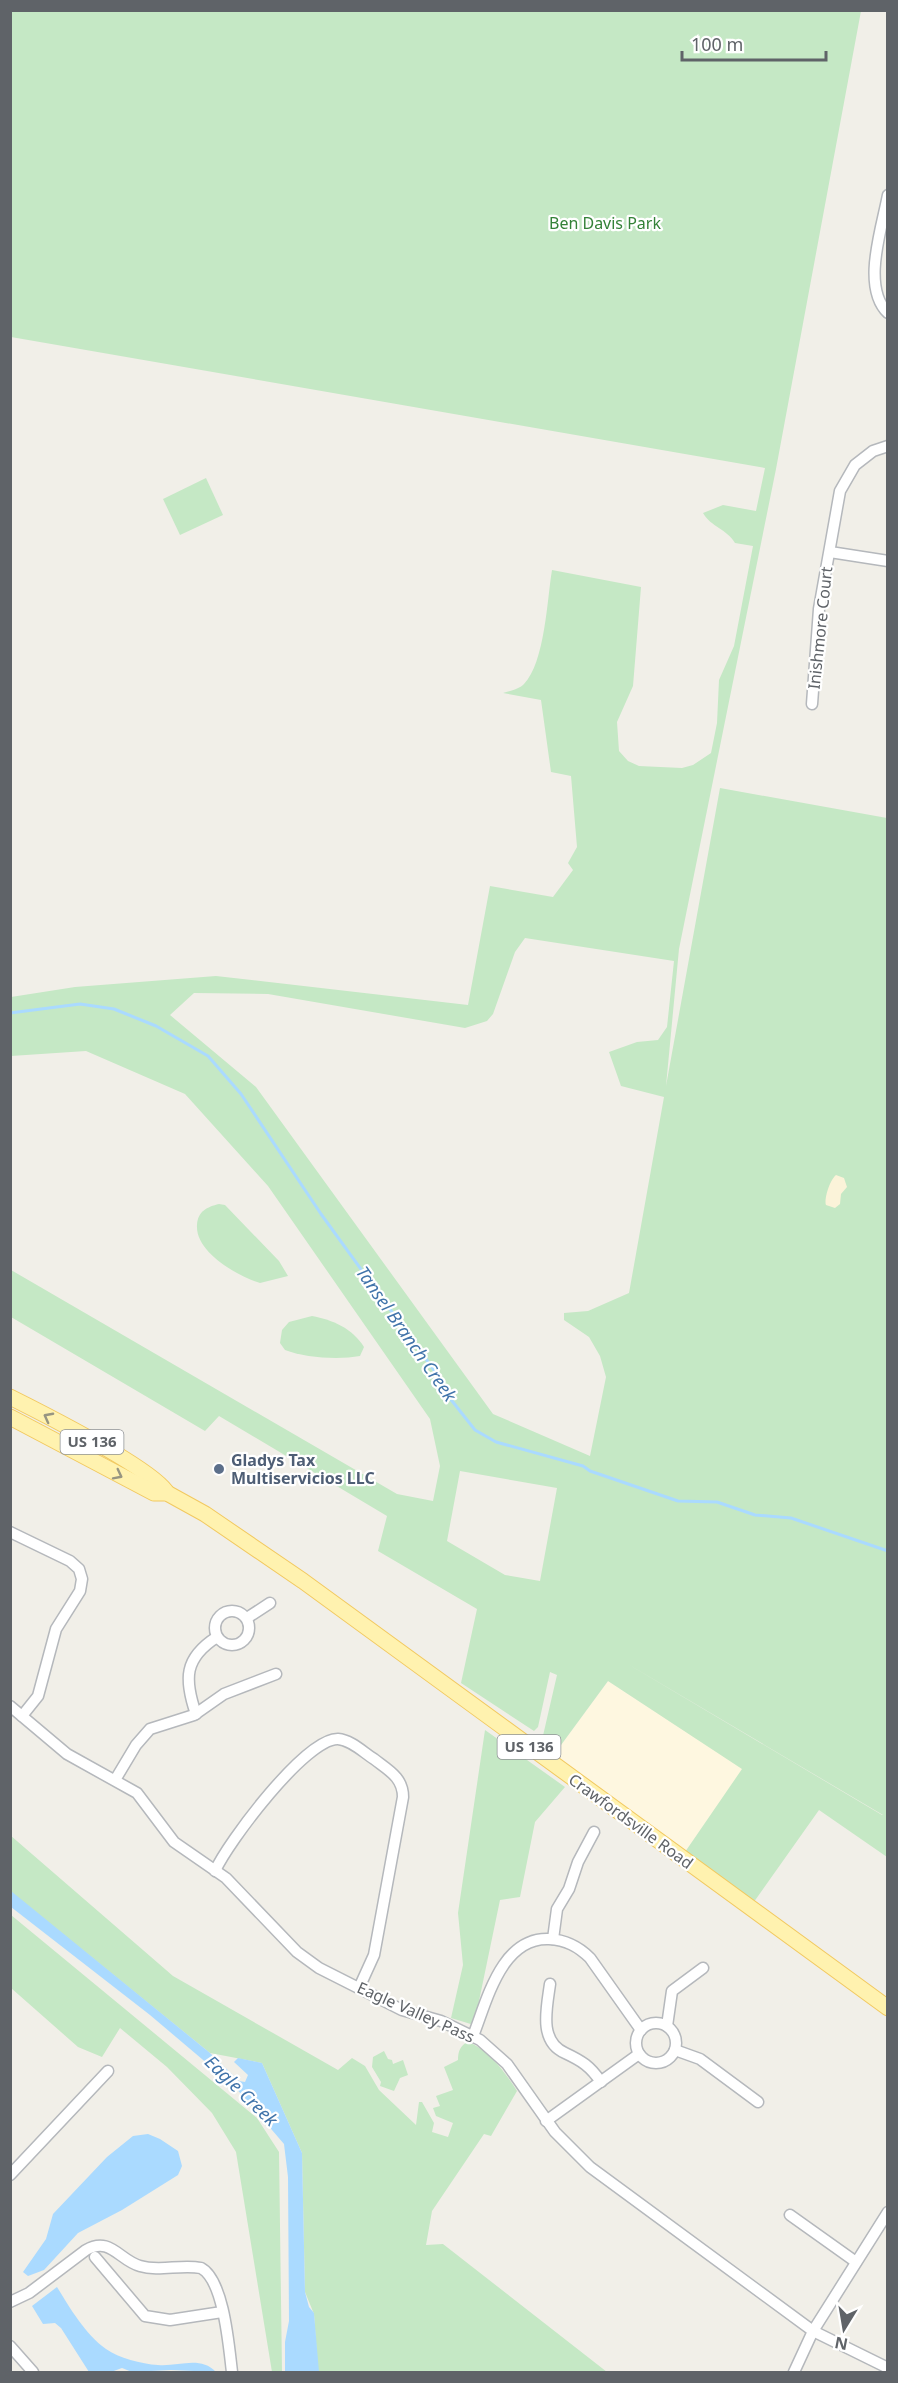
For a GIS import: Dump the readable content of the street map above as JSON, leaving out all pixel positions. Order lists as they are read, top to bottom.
{
  "streets": {
    "main road": ["US 136", "Crawfordsville Road"],
    "street": ["Inishmore Court", "Eagle Valley Pass"]
  },
  "water": ["Tansel Branch Creek", "Eagle Creek"],
  "parks": ["Ben Davis Park"],
  "places": ["Gladys Tax Multiservicios LLC"],
  "scale_bar": "100 m",
  "north": "bottom"
}
